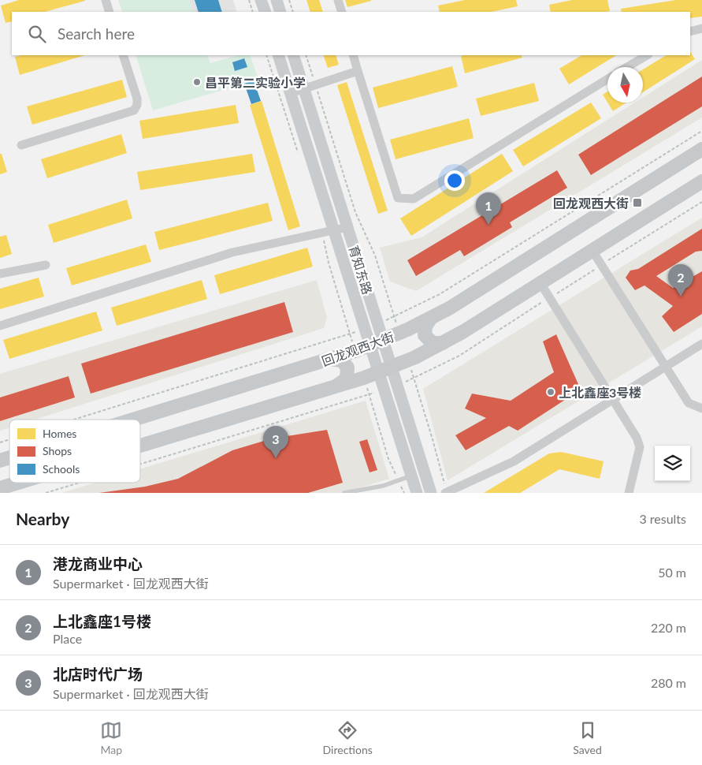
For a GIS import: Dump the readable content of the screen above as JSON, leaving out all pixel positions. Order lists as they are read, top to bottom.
{
  "streets": {
    "main road": ["育知东路", "回龙观西大街"]
  },
  "crossings": [
    ["育知东路", "回龙观西大街"]
  ],
  "places": {
    "other": ["昌平第二实验小学", "上北鑫座3号楼"],
    "transit": ["回龙观西大街"]
  },
  "legend": ["Homes", "Shops", "Schools"],
  "north": "bottom",
  "page": {
    "search": "Search here",
    "pins": ["1", "2", "3"],
    "heading": ["Nearby", "3 results"],
    "list": [
      {
        "mark": "1",
        "name": "港龙商业中心",
        "note": "Supermarket · 回龙观西大街",
        "value": "50 m"
      },
      {
        "mark": "2",
        "name": "上北鑫座1号楼",
        "note": "Place",
        "value": "220 m"
      },
      {
        "mark": "3",
        "name": "北店时代广场",
        "note": "Supermarket · 回龙观西大街",
        "value": "280 m"
      }
    ],
    "nav": ["Map", "Directions", "Saved"]
  }
}
